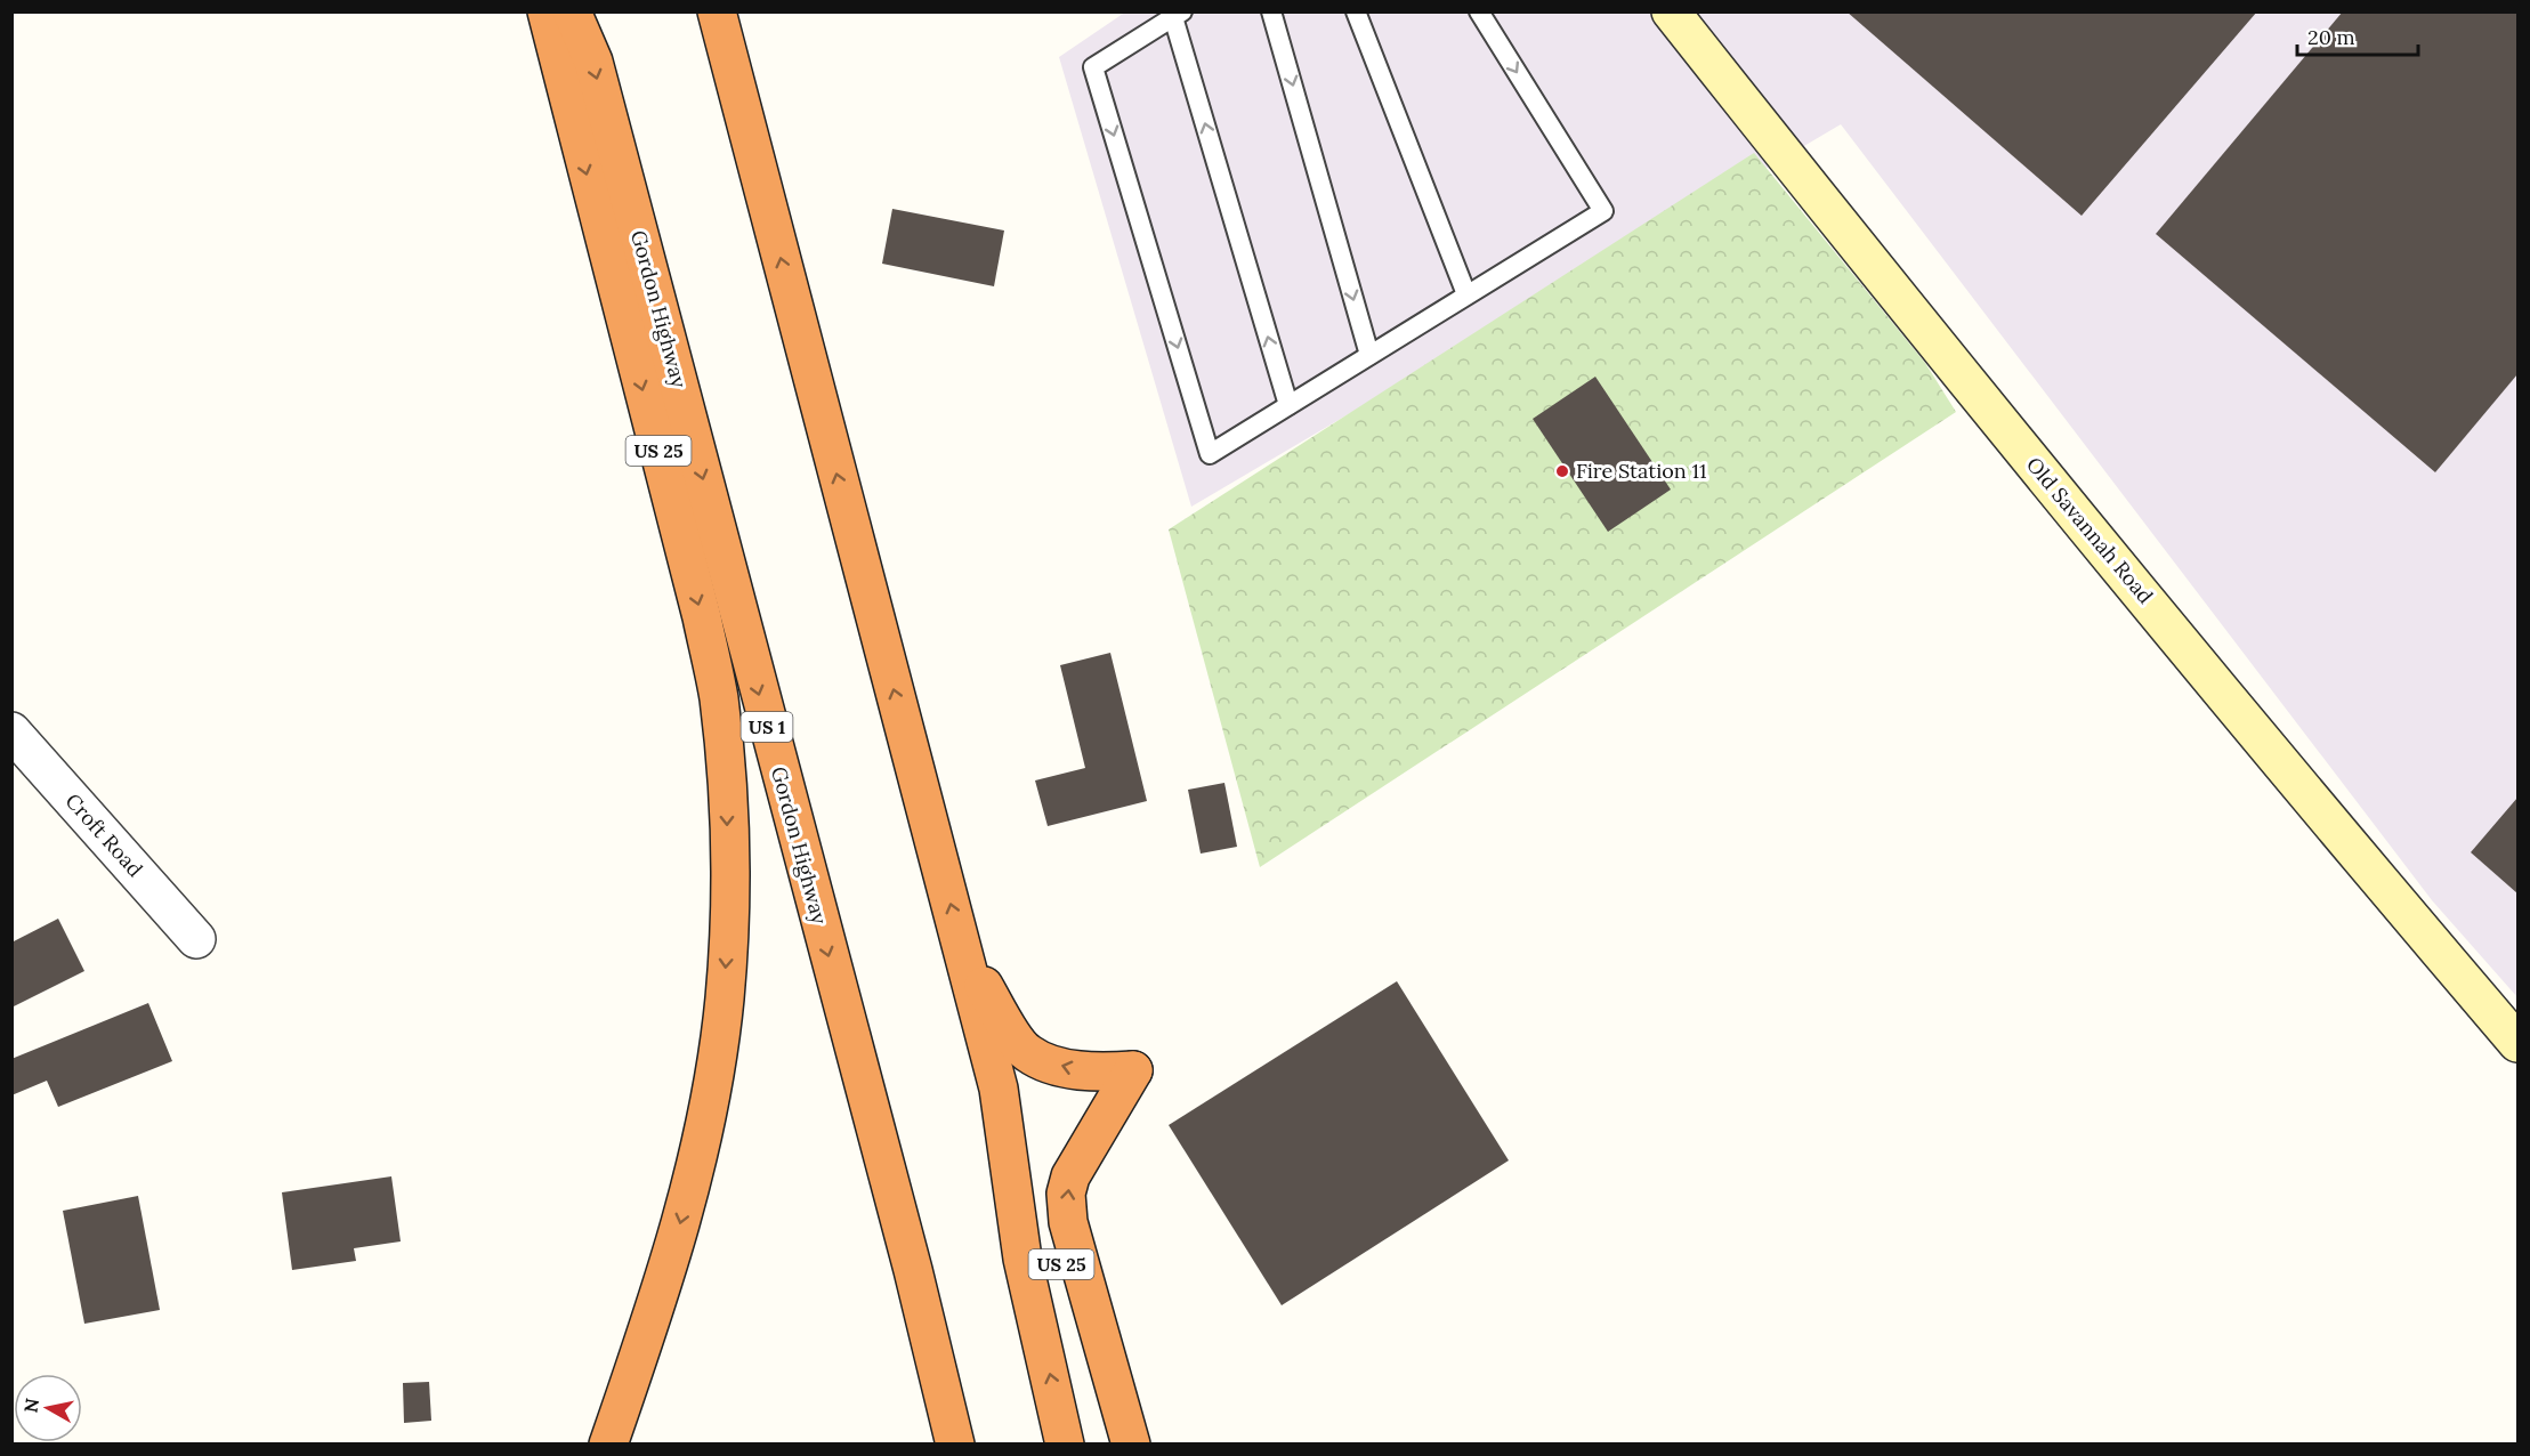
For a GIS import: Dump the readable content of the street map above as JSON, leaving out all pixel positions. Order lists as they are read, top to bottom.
{
  "streets": {
    "highway": ["Gordon Highway", "US 25", "US 1"],
    "main road": ["Old Savannah Road"],
    "street": ["Croft Road"]
  },
  "places": ["Fire Station 11"],
  "scale_bar": "20 m",
  "north": "left"
}
